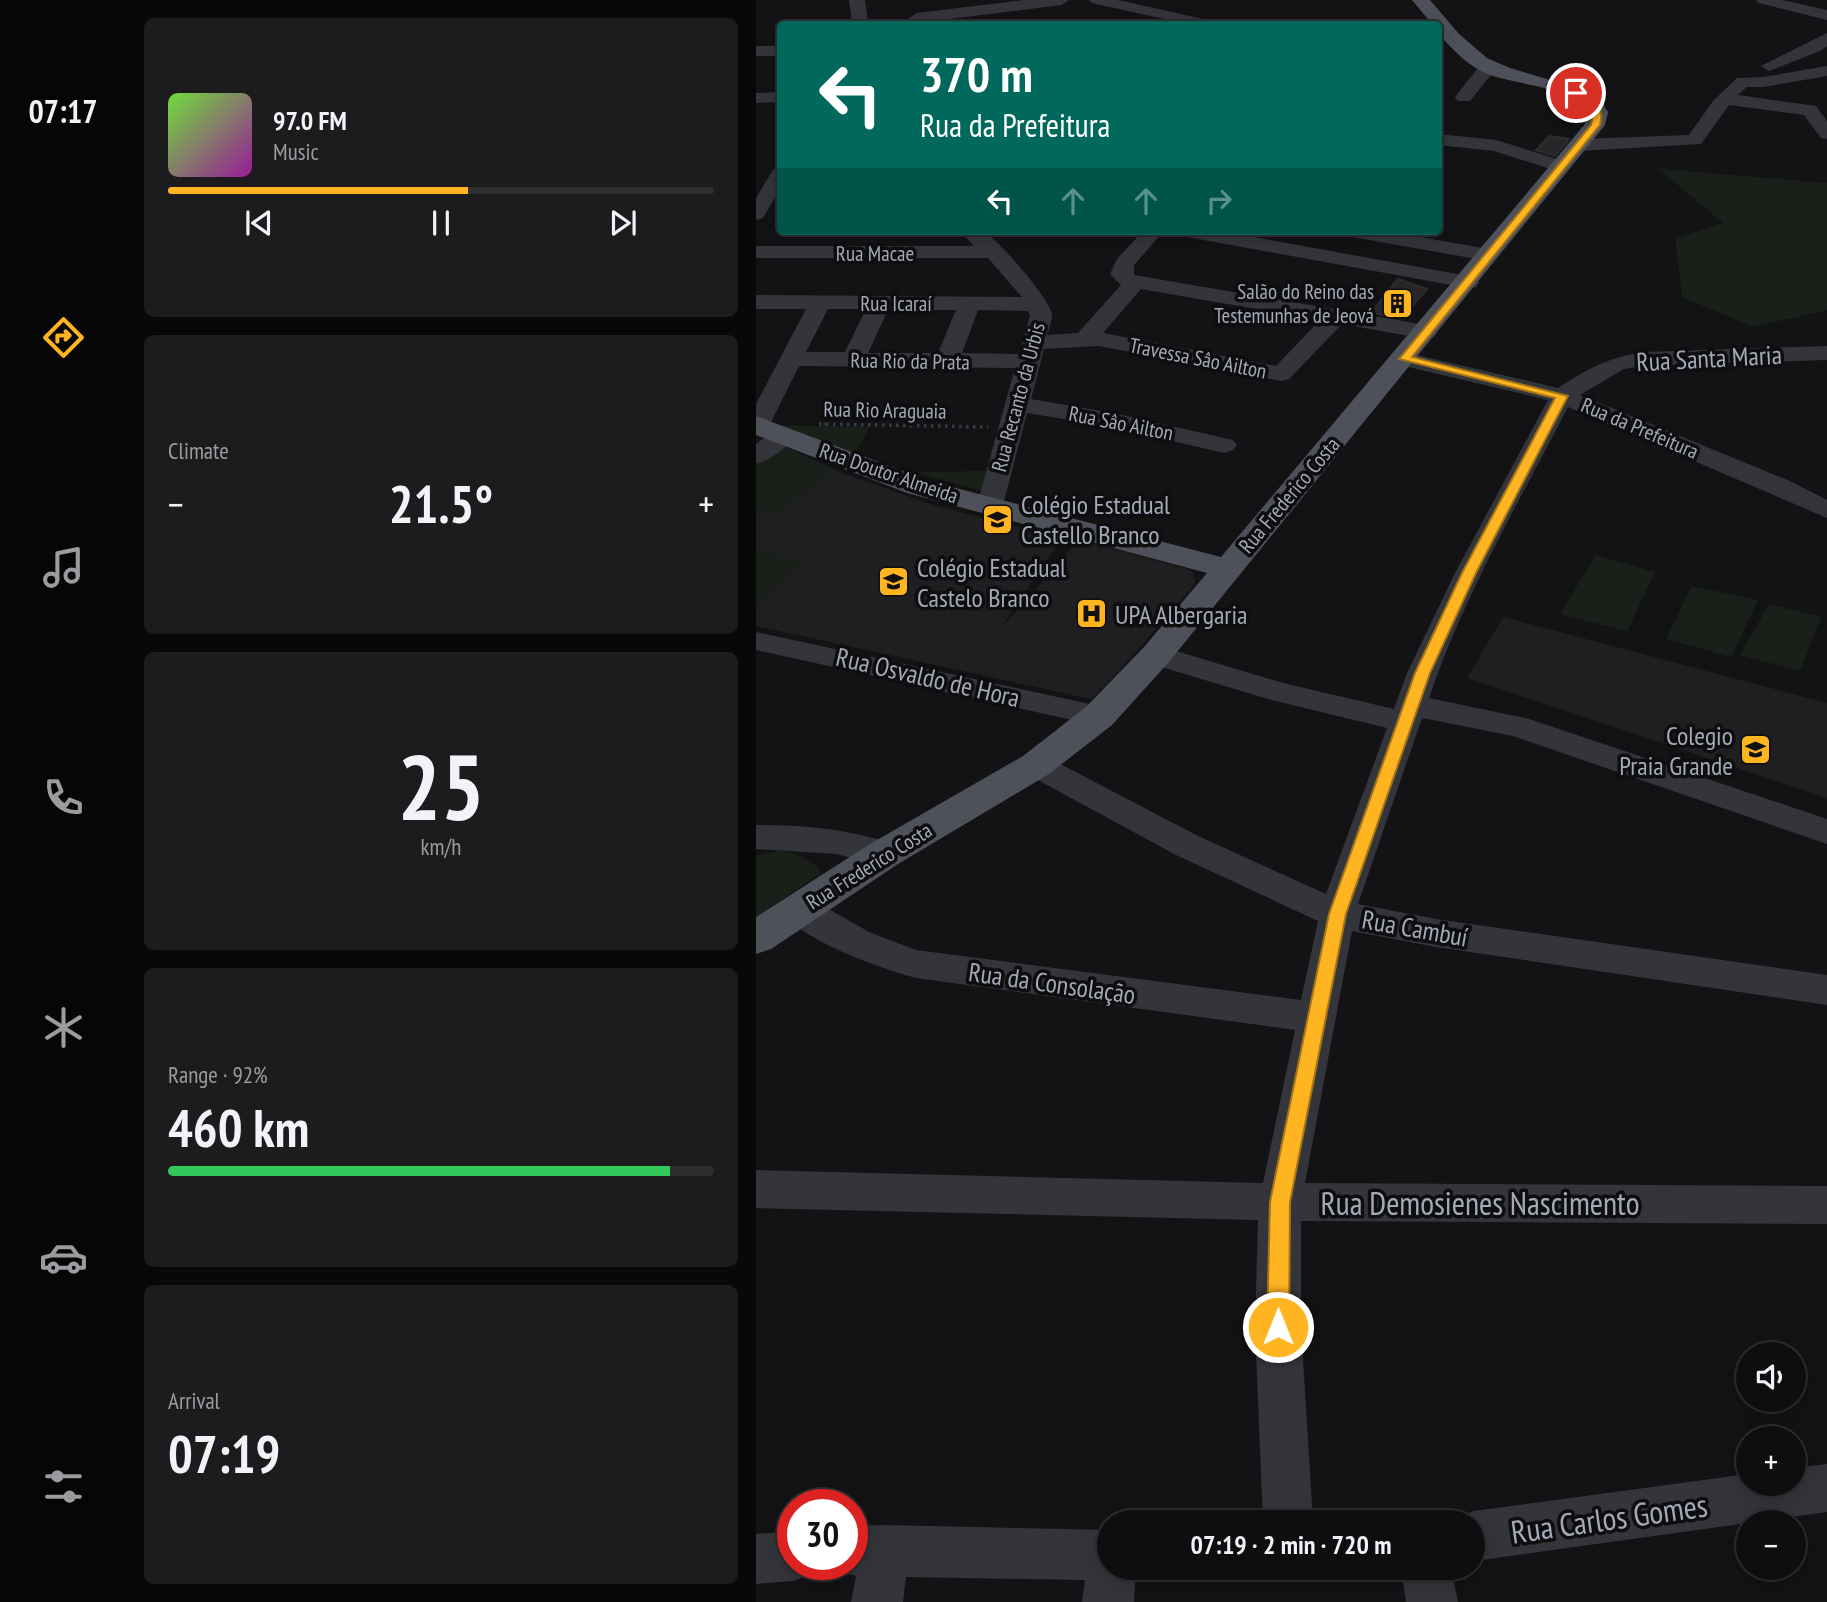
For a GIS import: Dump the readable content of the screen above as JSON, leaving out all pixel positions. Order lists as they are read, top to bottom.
{
  "streets": {
    "main road": ["Rua Doutor Almeida", "Rua Frederico Costa"],
    "street": [
      "Rua Macae",
      "Rua Icaraí",
      "Travessa Sâo Ailton",
      "Rua Santa Maria",
      "Rua Rio da Prata",
      "Rua Recanto da Urbis",
      "Rua Sâo Ailton",
      "Rua da Prefeitura",
      "Rua Osvaldo de Hora",
      "Rua Cambuí",
      "Rua da Consolação",
      "Rua Demosienes Nascimento",
      "Rua Carlos Gomes"
    ],
    "path": ["Rua Rio Araguaia"]
  },
  "crossings": [
    ["Rua Macae", "Rua Recanto da Urbis"],
    ["Rua Icaraí", "Rua Recanto da Urbis"],
    ["Travessa Sâo Ailton", "Rua Rio da Prata"],
    ["Travessa Sâo Ailton", "Rua Recanto da Urbis"],
    ["Rua Santa Maria", "Rua da Prefeitura"],
    ["Rua Santa Maria", "Rua Cambuí"],
    ["Rua Santa Maria", "Rua da Consolação"],
    ["Rua Santa Maria", "Rua Demosienes Nascimento"],
    ["Rua Rio da Prata", "Rua Recanto da Urbis"],
    ["Rua Recanto da Urbis", "Rua Rio Araguaia"],
    ["Rua Recanto da Urbis", "Rua Sâo Ailton"],
    ["Rua Recanto da Urbis", "Rua Doutor Almeida"],
    ["Rua Rio Araguaia", "Rua Sâo Ailton"],
    ["Rua da Prefeitura", "Rua Frederico Costa"],
    ["Rua Doutor Almeida", "Rua Frederico Costa"],
    ["Rua Frederico Costa", "Rua Osvaldo de Hora"],
    ["Rua Frederico Costa", "Rua Cambuí"],
    ["Rua Frederico Costa", "Rua da Consolação"]
  ],
  "places": {
    "building": ["Salão do Reino das Testemunhas de Jeová"],
    "school or university": ["Colégio Estadual Castello Branco", "Colégio Estadual Castelo Branco", "Colegio Praia Grande"],
    "hospital": ["UPA Albergaria"]
  },
  "page": {
    "tabs": "07:17",
    "turn": ["370 m", "Rua da Prefeitura"],
    "song": ["97.0 FM", "Music"],
    "tile": [
      "Climate",
      ["25", "km/h"],
      ["Range · 92%", "460 km"],
      ["Arrival", "07:19"]
    ],
    "heat": ["−", "21.5°", "+"],
    "map_buttons": ["+", "−"],
    "limit": "30",
    "trip": "07:19 · 2 min · 720 m"
  }
}
